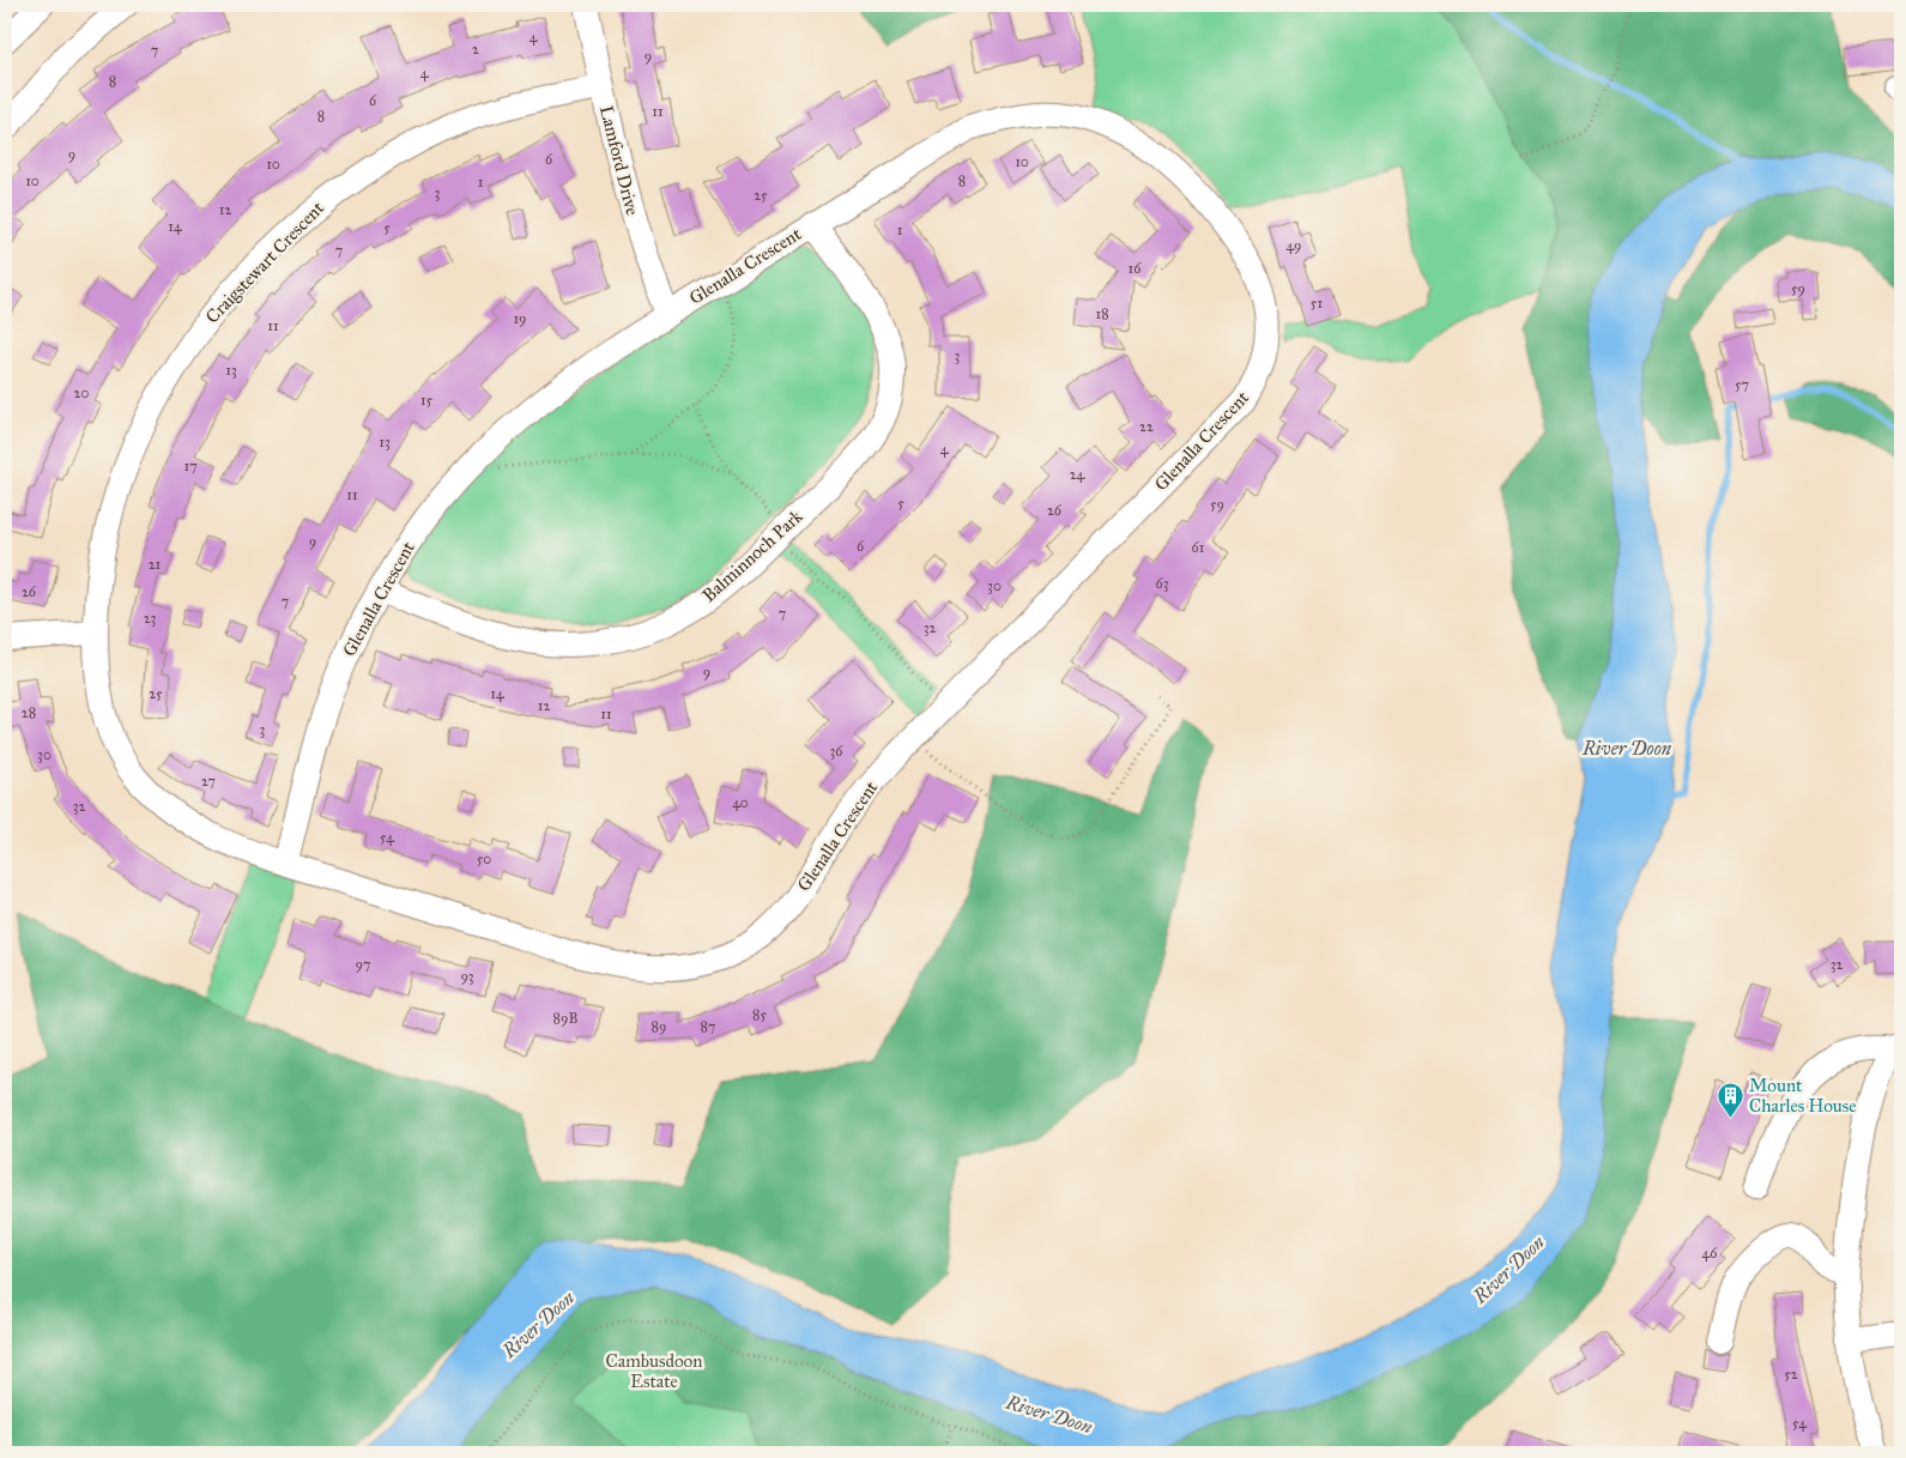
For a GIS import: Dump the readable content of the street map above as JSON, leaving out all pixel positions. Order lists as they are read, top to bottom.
{
  "streets": {
    "street": [
      "Lamford Drive",
      "Craigstewart Crescent",
      "Glenalla Crescent",
      "Balminnoch Park"
    ]
  },
  "crossings": [
    ["Lamford Drive", "Craigstewart Crescent"],
    ["Lamford Drive", "Glenalla Crescent"],
    ["Craigstewart Crescent", "Glenalla Crescent"],
    ["Glenalla Crescent", "Balminnoch Park"]
  ],
  "water": ["River Doon"],
  "parks": ["Cambusdoon Estate"],
  "places": {
    "building": ["Mount Charles House"]
  },
  "house_numbers": [
    "4",
    "2",
    "7",
    "9",
    "4",
    "8",
    "6",
    "11",
    "8",
    "9",
    "6",
    "10",
    "10",
    "10",
    "8",
    "1",
    "3",
    "25",
    "12",
    "14",
    "5",
    "1",
    "49",
    "7",
    "16",
    "59",
    "51",
    "18",
    "19",
    "11",
    "3",
    "13",
    "57",
    "20",
    "15",
    "22",
    "13",
    "4",
    "17",
    "24",
    "11",
    "5",
    "59",
    "26",
    "9",
    "6",
    "61",
    "21",
    "63",
    "30",
    "26",
    "7",
    "7",
    "23",
    "32",
    "9",
    "25",
    "14",
    "12",
    "28",
    "11",
    "3",
    "36",
    "30",
    "27",
    "40",
    "32",
    "54",
    "50",
    "97",
    "32",
    "93",
    "85",
    "89B",
    "89",
    "87",
    "46",
    "52",
    "54"
  ]
}
